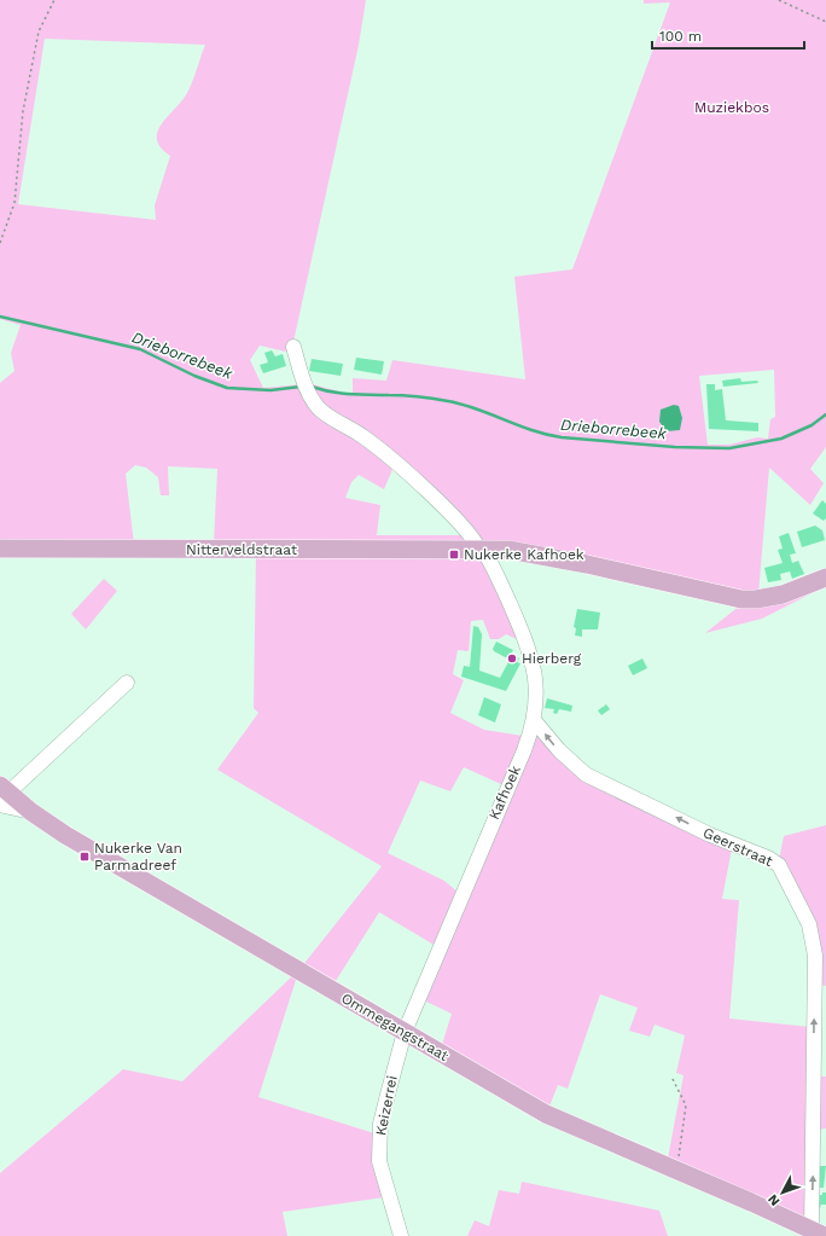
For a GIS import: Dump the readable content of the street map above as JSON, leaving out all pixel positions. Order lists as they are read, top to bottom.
{
  "streets": {
    "main road": ["Nitterveldstraat", "Ommegangstraat"],
    "street": ["Kafhoek", "Geerstraat", "Keizerrei"]
  },
  "crossings": [
    ["Nitterveldstraat", "Kafhoek"],
    ["Kafhoek", "Geerstraat"],
    ["Kafhoek", "Ommegangstraat"],
    ["Kafhoek", "Keizerrei"],
    ["Geerstraat", "Ommegangstraat"],
    ["Ommegangstraat", "Keizerrei"]
  ],
  "one_way": ["Geerstraat"],
  "water": ["Drieborrebeek"],
  "parks": ["Muziekbos"],
  "places": {
    "transit": ["Nukerke Kafhoek", "Nukerke Van Parmadreef"],
    "other": ["Hierberg"]
  },
  "scale_bar": "100 m",
  "north": "bottom left"
}
